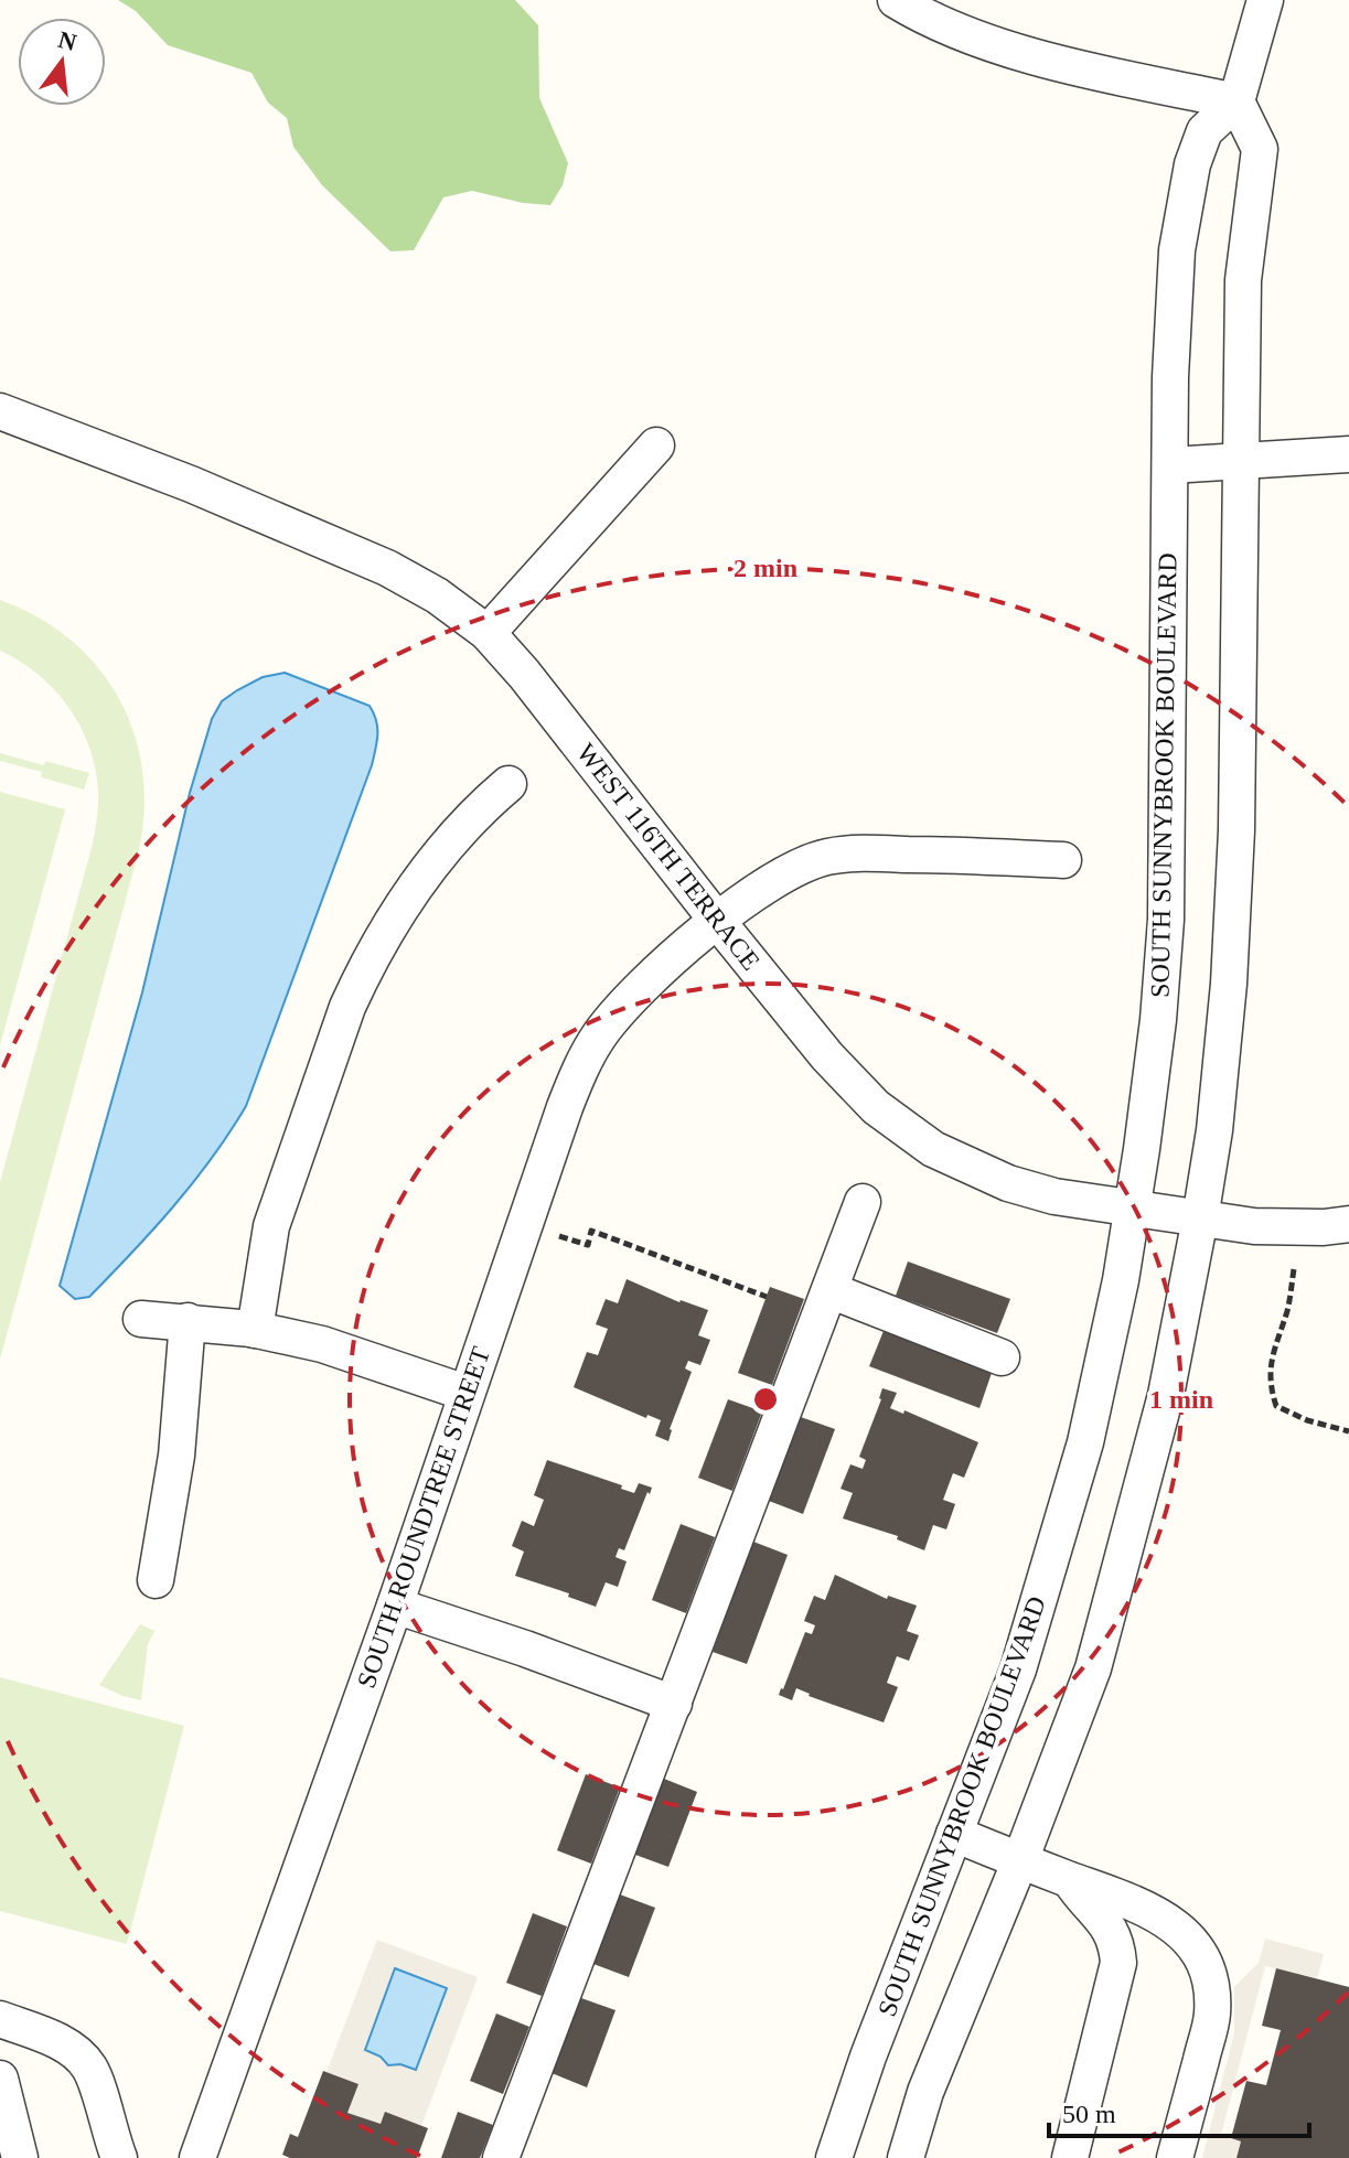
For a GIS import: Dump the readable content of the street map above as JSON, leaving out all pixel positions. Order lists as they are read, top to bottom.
{
  "streets": {
    "street": ["SOUTH SUNNYBROOK BOULEVARD", "WEST 116TH TERRACE", "SOUTH ROUNDTREE STREET"]
  },
  "crossings": [
    ["SOUTH SUNNYBROOK BOULEVARD", "WEST 116TH TERRACE"],
    ["WEST 116TH TERRACE", "SOUTH ROUNDTREE STREET"]
  ],
  "scale_bar": "50 m",
  "north": "top",
  "rings": ["2 min", "1 min"]
}
